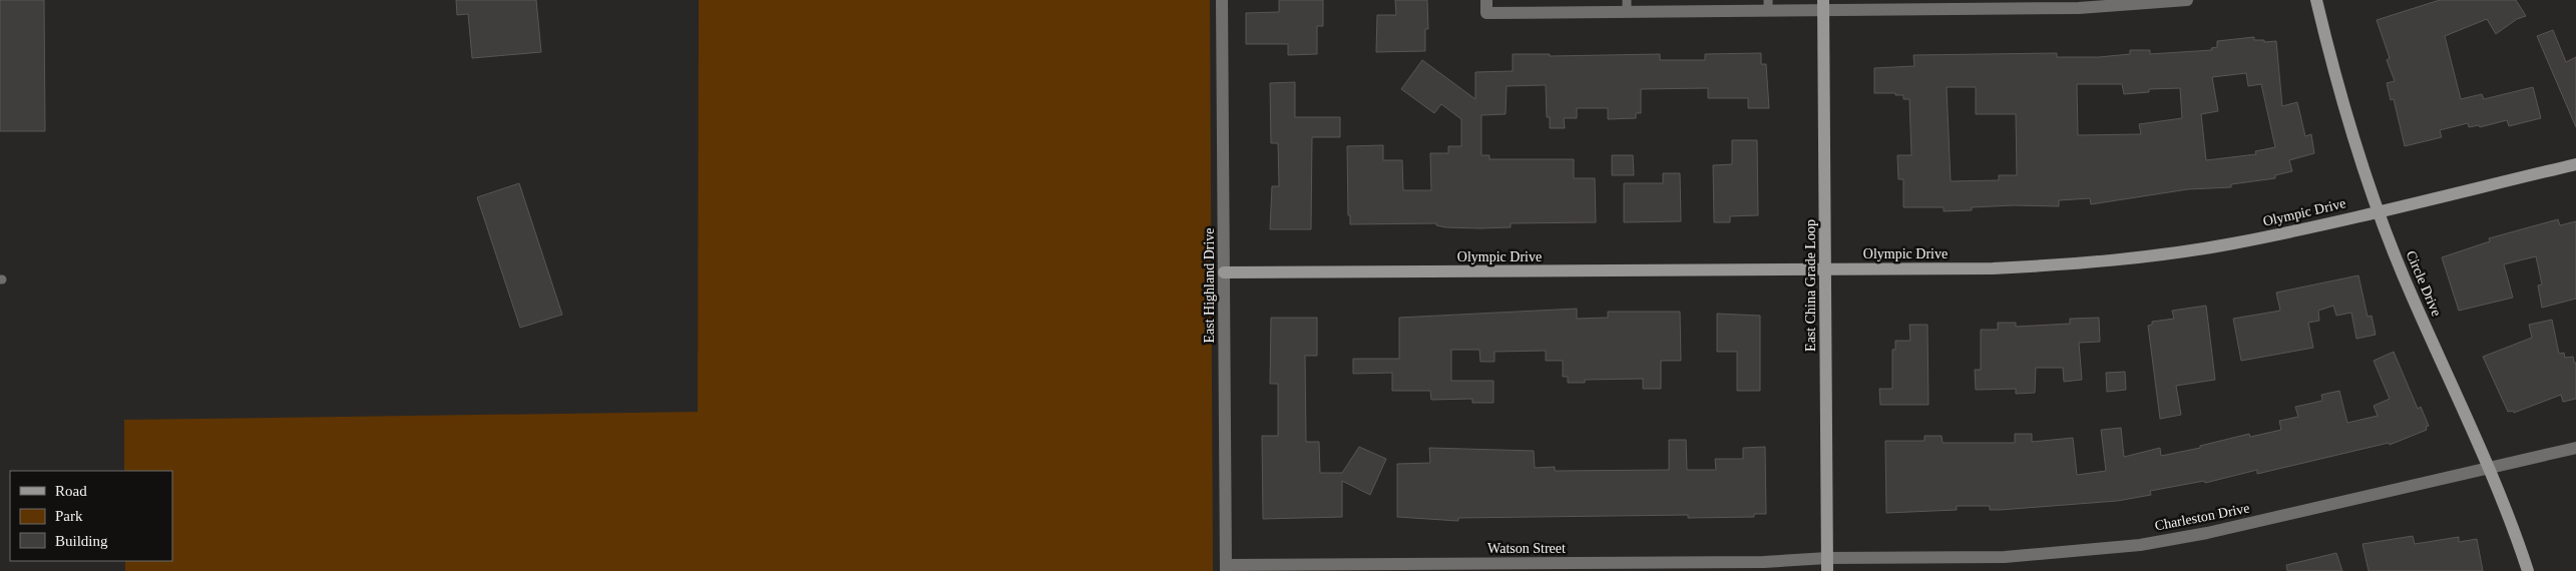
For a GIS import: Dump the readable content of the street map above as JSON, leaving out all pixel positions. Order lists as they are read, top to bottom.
{
  "streets": {
    "street": [
      "Olympic Drive",
      "Circle Drive",
      "East Highland Drive",
      "East China Grade Loop",
      "Charleston Drive",
      "Watson Street"
    ]
  },
  "crossings": [
    ["Olympic Drive", "Circle Drive"],
    ["Olympic Drive", "East Highland Drive"],
    ["Olympic Drive", "East China Grade Loop"],
    ["Circle Drive", "Charleston Drive"],
    ["East Highland Drive", "Watson Street"],
    ["East China Grade Loop", "Charleston Drive"],
    ["East China Grade Loop", "Watson Street"],
    ["Charleston Drive", "Watson Street"]
  ],
  "legend": ["Road", "Park", "Building"]
}
